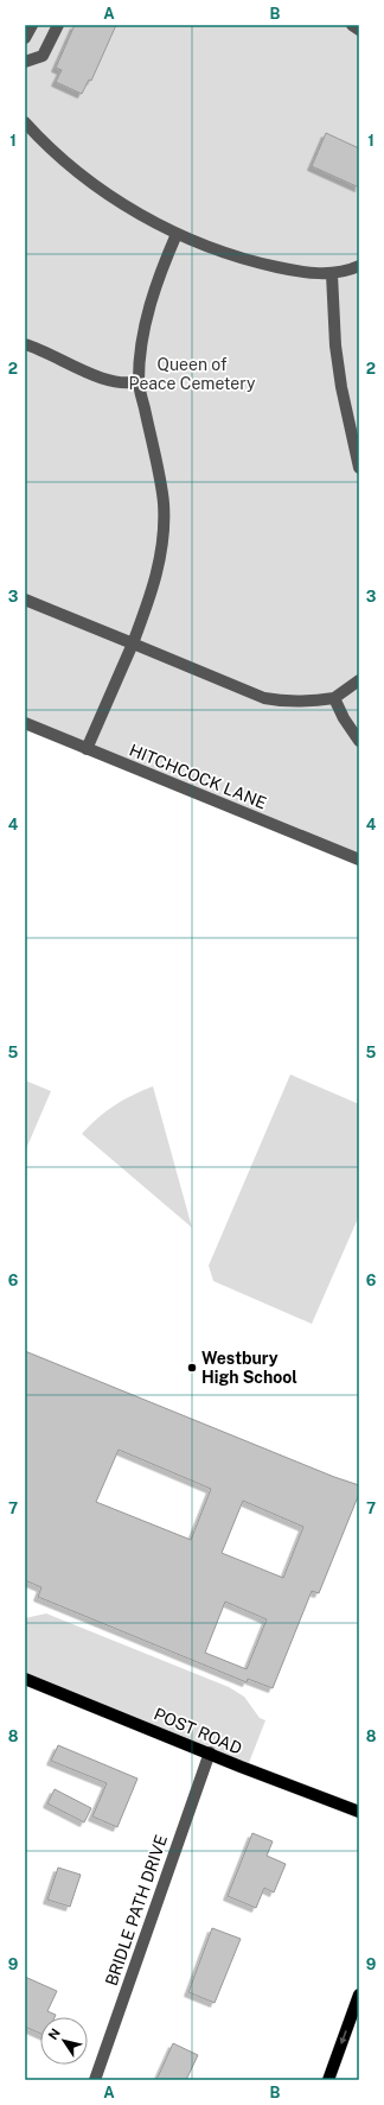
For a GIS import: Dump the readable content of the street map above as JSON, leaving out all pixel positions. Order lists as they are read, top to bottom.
{
  "streets": {
    "main road": ["POST ROAD"],
    "street": ["HITCHCOCK LANE", "BRIDLE PATH DRIVE"]
  },
  "crossings": [
    ["POST ROAD", "BRIDLE PATH DRIVE"]
  ],
  "parks": ["Queen of Peace Cemetery"],
  "places": ["Westbury High School"],
  "north": "top left",
  "grid": {
    "columns": ["A", "B"],
    "rows": [
      "1",
      "2",
      "3",
      "4",
      "5",
      "6",
      "7",
      "8",
      "9"
    ]
  }
}
